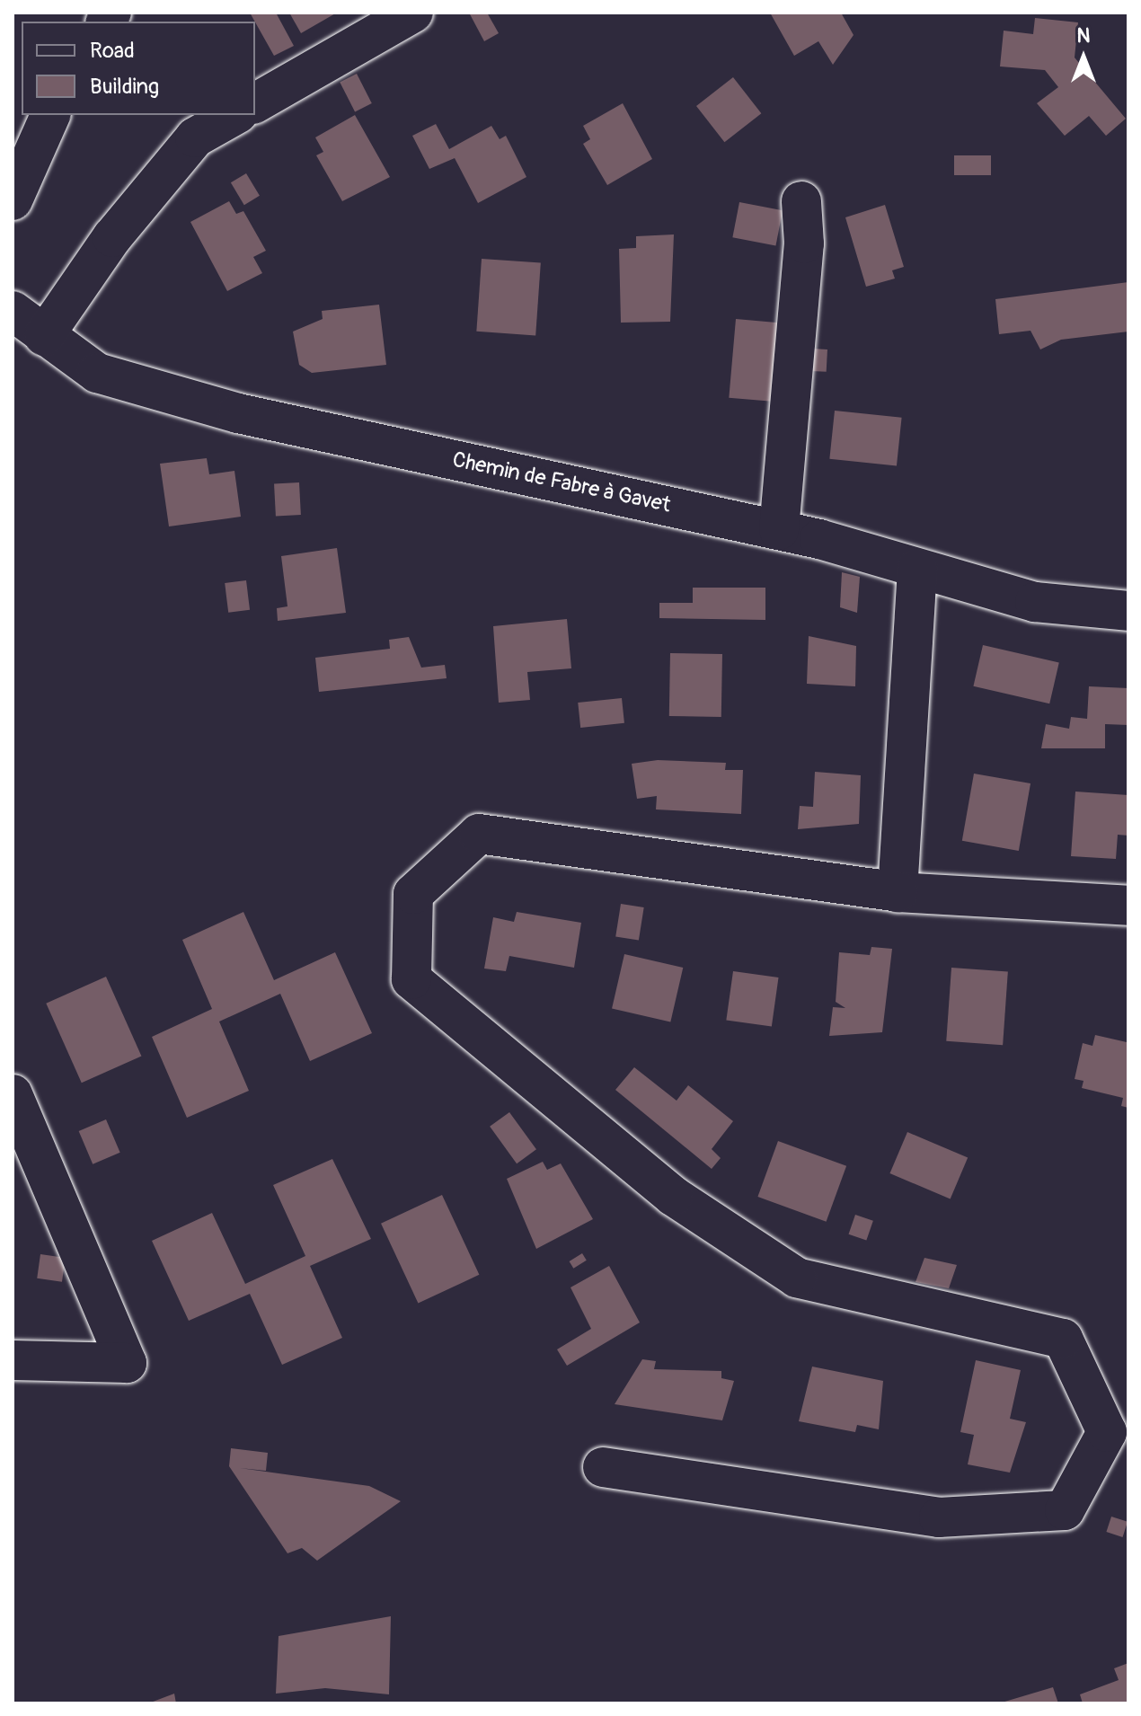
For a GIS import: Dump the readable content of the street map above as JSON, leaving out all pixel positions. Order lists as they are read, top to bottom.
{
  "streets": {
    "street": ["Chemin de Fabre à Gavet"]
  },
  "legend": ["Road", "Building"],
  "north": "top"
}
